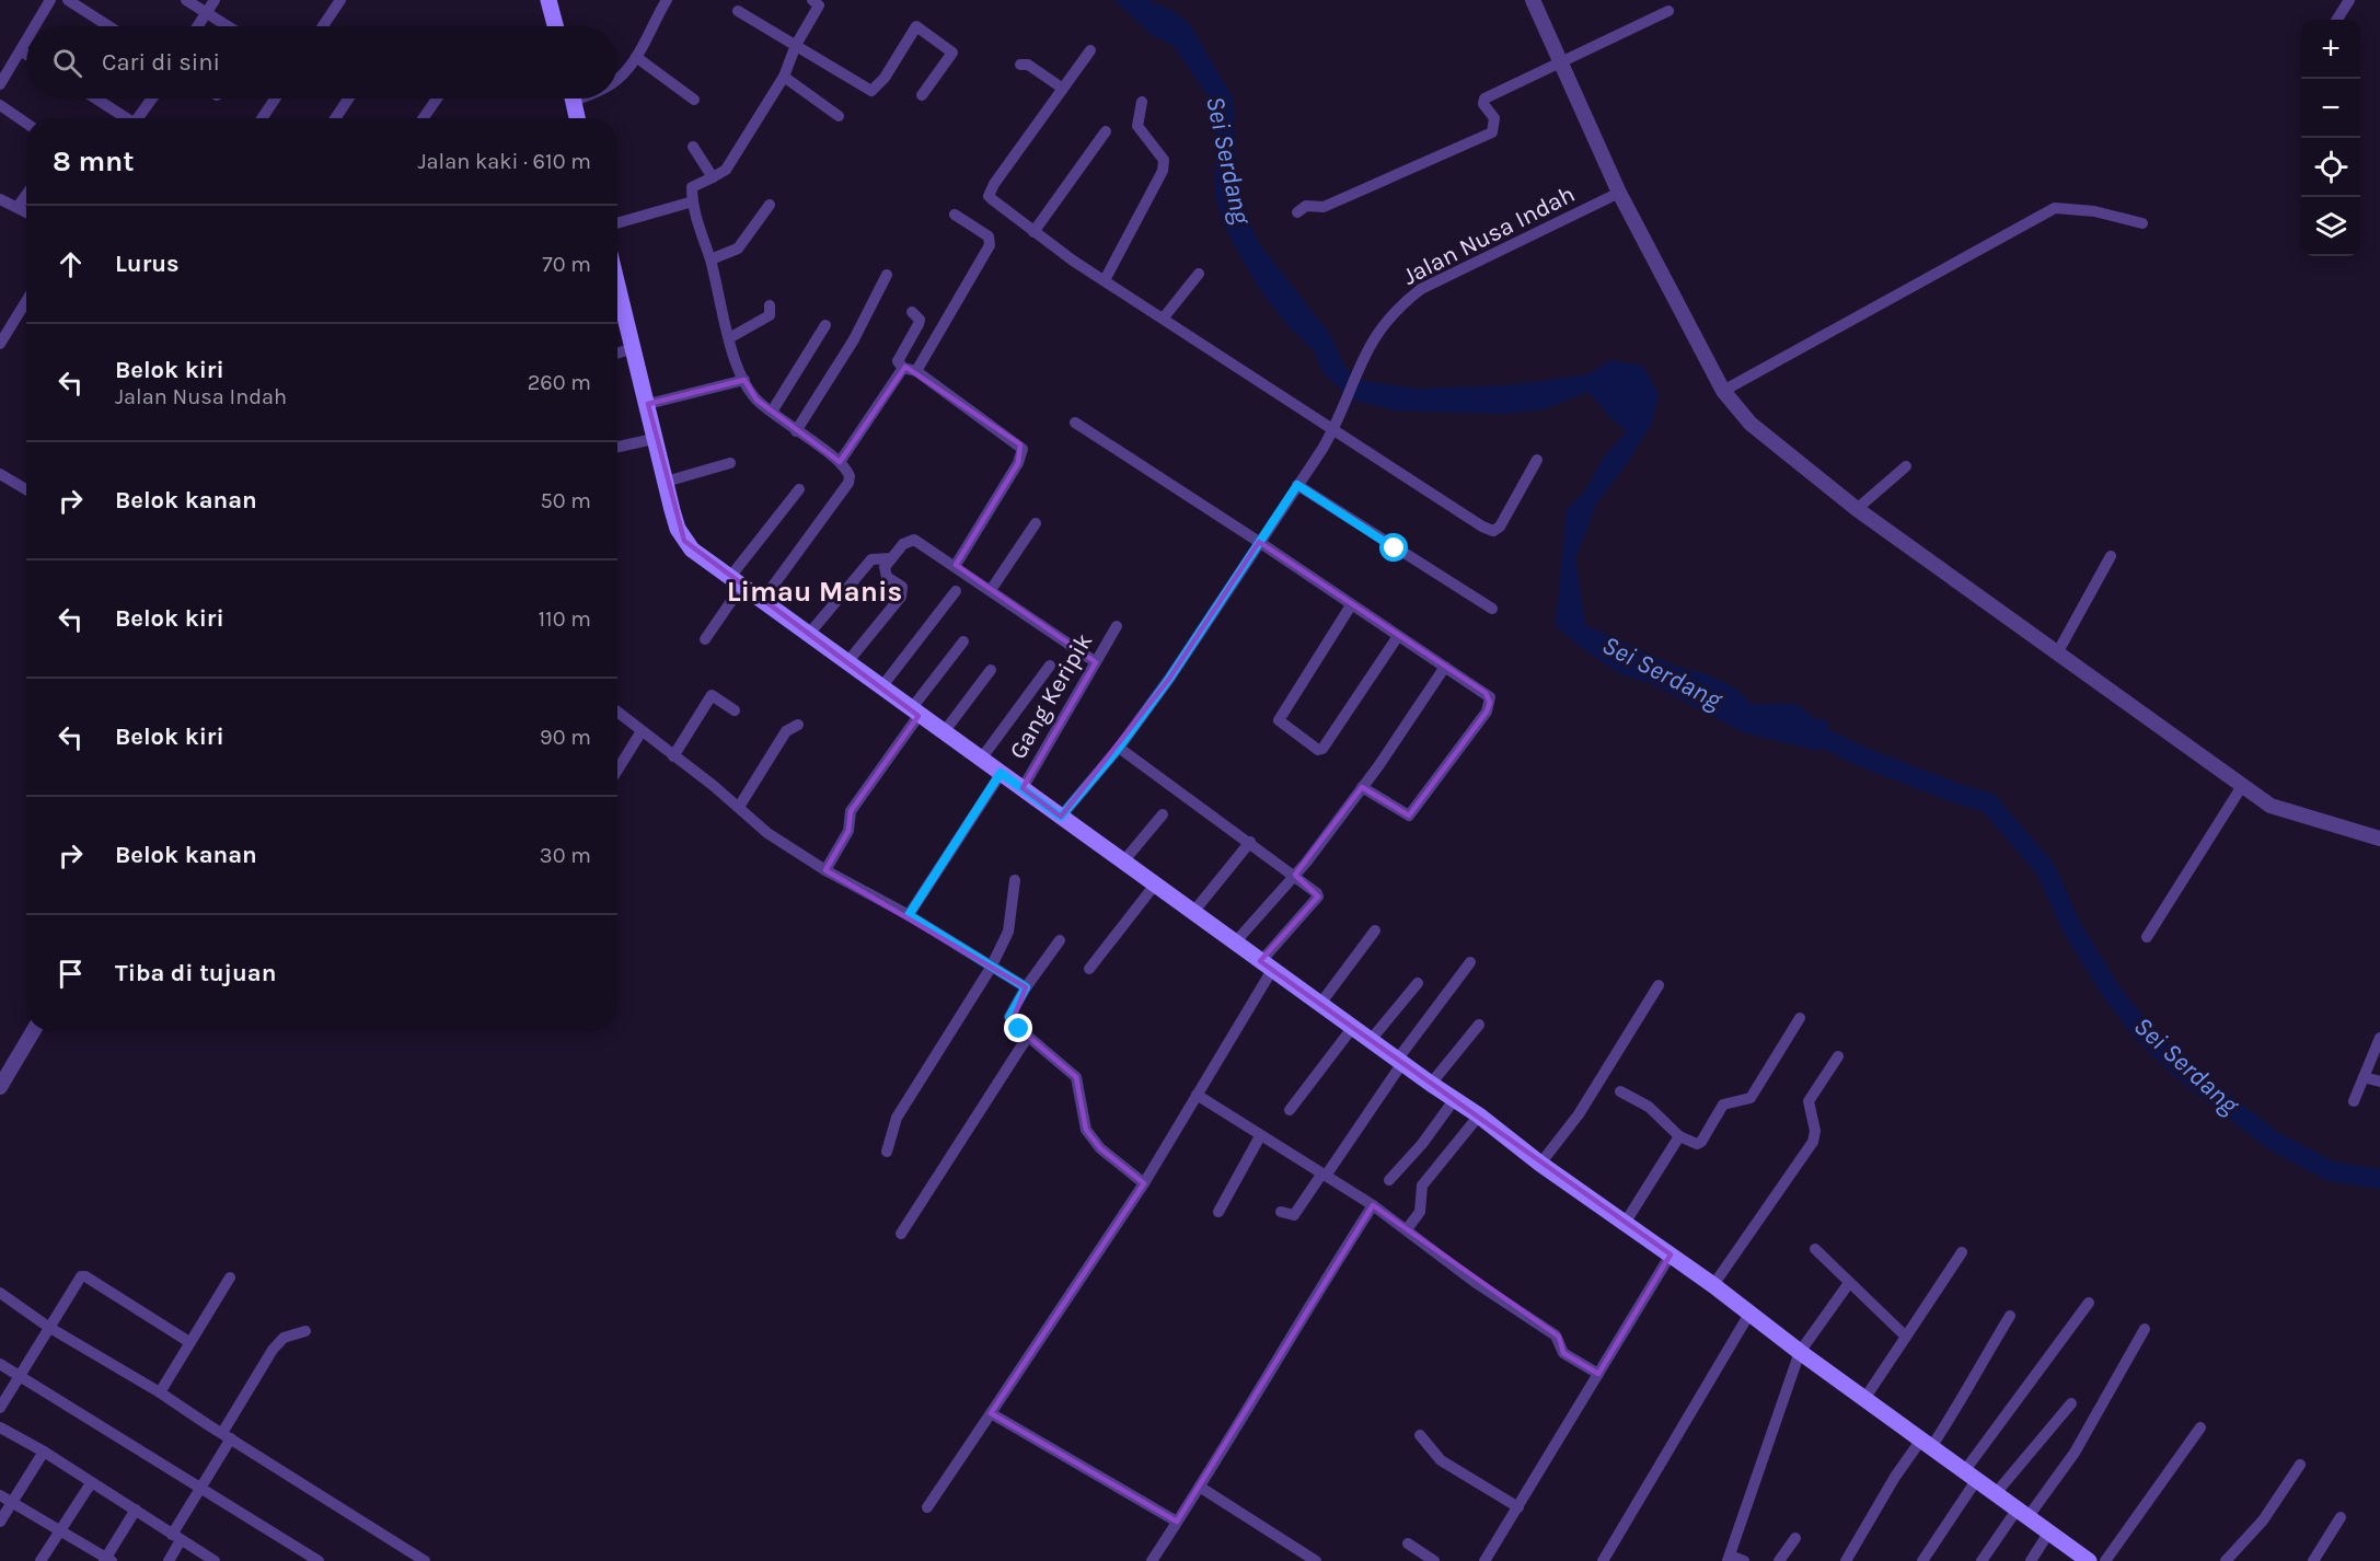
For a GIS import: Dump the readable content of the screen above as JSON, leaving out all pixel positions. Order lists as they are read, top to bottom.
{
  "streets": {
    "street": ["Jalan Nusa Indah", "Gang Keripik"]
  },
  "districts": ["Limau Manis"],
  "water": ["Sei Serdang"],
  "page": {
    "map_buttons": ["+", "−"],
    "search": "Cari di sini",
    "heading": ["8 mnt", "Jalan kaki · 610 m"],
    "list": [
      ["Lurus", "70 m"],
      ["Belok kiri", "Jalan Nusa Indah", "260 m"],
      ["Belok kanan", "50 m"],
      ["Belok kiri", "110 m"],
      ["Belok kiri", "90 m"],
      ["Belok kanan", "30 m"],
      "Tiba di tujuan"
    ]
  }
}
